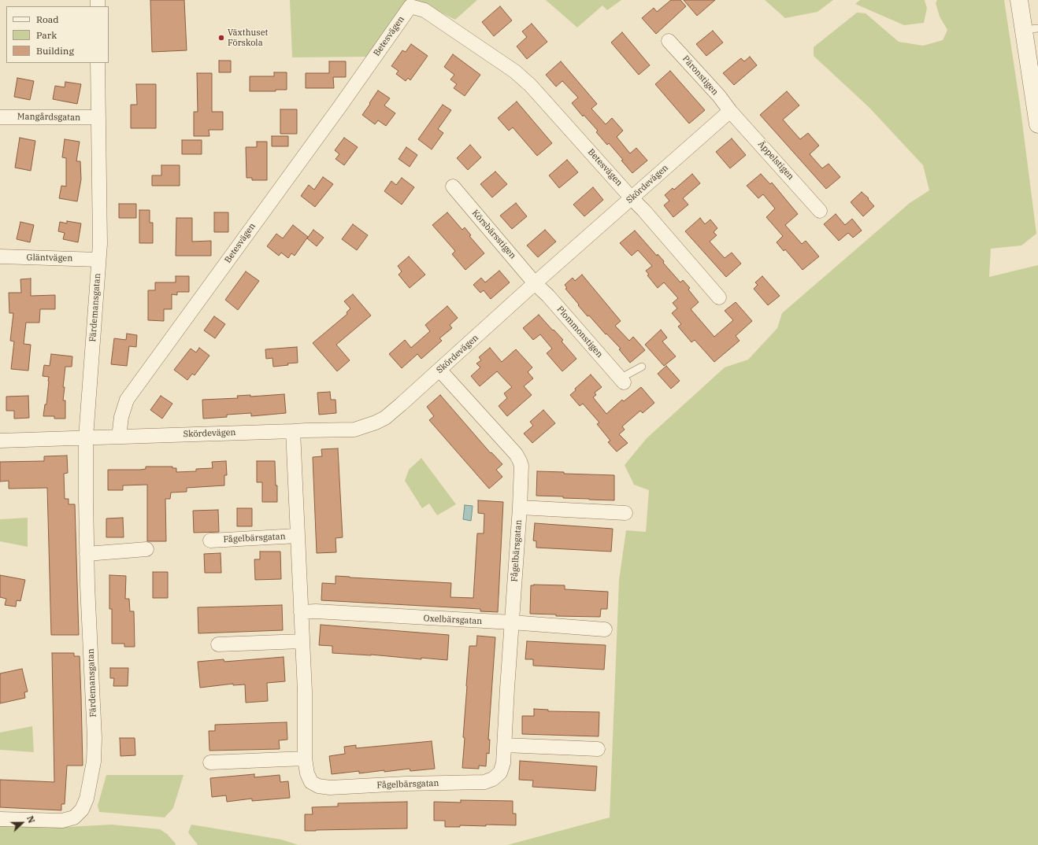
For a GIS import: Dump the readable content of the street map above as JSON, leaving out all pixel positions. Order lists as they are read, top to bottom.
{
  "streets": {
    "street": [
      "Betesvägen",
      "Päronstigen",
      "Mangårdsgatan",
      "Äppelstigen",
      "Skördevägen",
      "Körsbärsstigen",
      "Gläntvägen",
      "Färdemansgatan",
      "Plommonstigen",
      "Fågelbärsgatan",
      "Oxelbärsgatan"
    ]
  },
  "crossings": [
    ["Betesvägen", "Skördevägen"],
    ["Päronstigen", "Äppelstigen"],
    ["Päronstigen", "Skördevägen"],
    ["Mangårdsgatan", "Färdemansgatan"],
    ["Äppelstigen", "Skördevägen"],
    ["Skördevägen", "Körsbärsstigen"],
    ["Skördevägen", "Färdemansgatan"],
    ["Skördevägen", "Plommonstigen"],
    ["Skördevägen", "Fågelbärsgatan"],
    ["Körsbärsstigen", "Plommonstigen"],
    ["Gläntvägen", "Färdemansgatan"],
    ["Fågelbärsgatan", "Oxelbärsgatan"]
  ],
  "places": ["Växthuset Förskola"],
  "legend": ["Road", "Park", "Building"],
  "north": "right"
}
